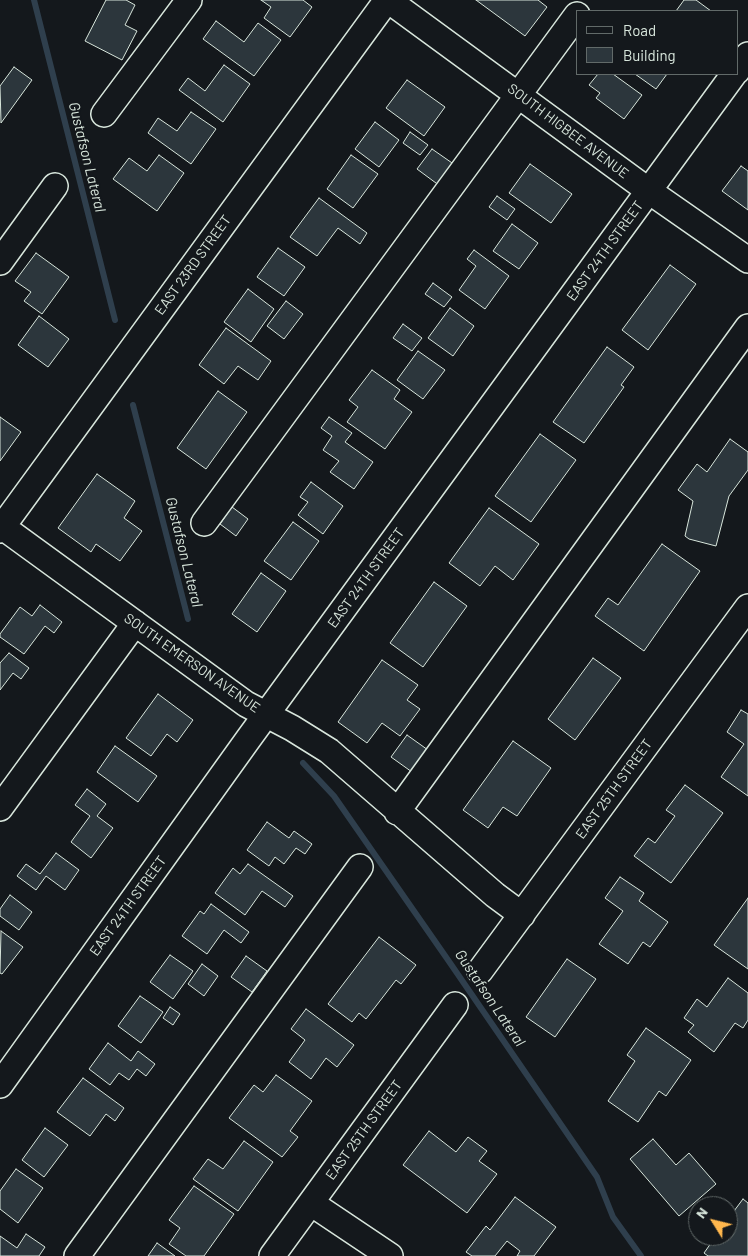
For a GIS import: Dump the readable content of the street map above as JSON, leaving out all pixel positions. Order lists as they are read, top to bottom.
{
  "streets": {
    "street": [
      "SOUTH HIGBEE AVENUE",
      "EAST 24TH STREET",
      "EAST 23RD STREET",
      "SOUTH EMERSON AVENUE",
      "EAST 25TH STREET"
    ]
  },
  "crossings": [
    ["SOUTH HIGBEE AVENUE", "EAST 24TH STREET"],
    ["SOUTH HIGBEE AVENUE", "EAST 23RD STREET"],
    ["EAST 24TH STREET", "SOUTH EMERSON AVENUE"],
    ["EAST 23RD STREET", "SOUTH EMERSON AVENUE"],
    ["SOUTH EMERSON AVENUE", "EAST 25TH STREET"]
  ],
  "water": ["Gustafson Lateral"],
  "legend": ["Road", "Building"],
  "north": "top left"
}
